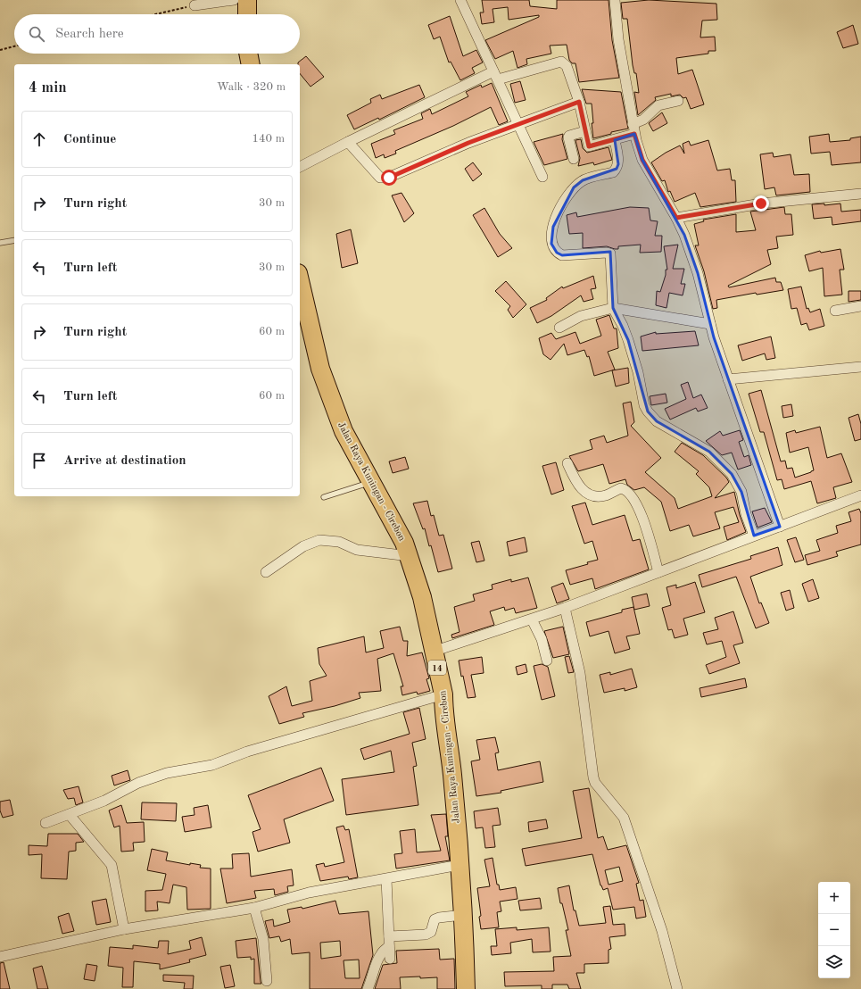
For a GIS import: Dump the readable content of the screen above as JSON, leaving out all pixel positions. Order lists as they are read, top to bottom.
{
  "streets": {
    "highway": ["Jalan Raya Kuningan - Cirebon", "14"]
  },
  "page": {
    "search": "Search here",
    "heading": ["4 min", "Walk · 320 m"],
    "list": [
      ["Continue", "140 m"],
      ["Turn right", "30 m"],
      ["Turn left", "30 m"],
      ["Turn right", "60 m"],
      ["Turn left", "60 m"],
      "Arrive at destination"
    ],
    "map_buttons": ["+", "−"]
  }
}
